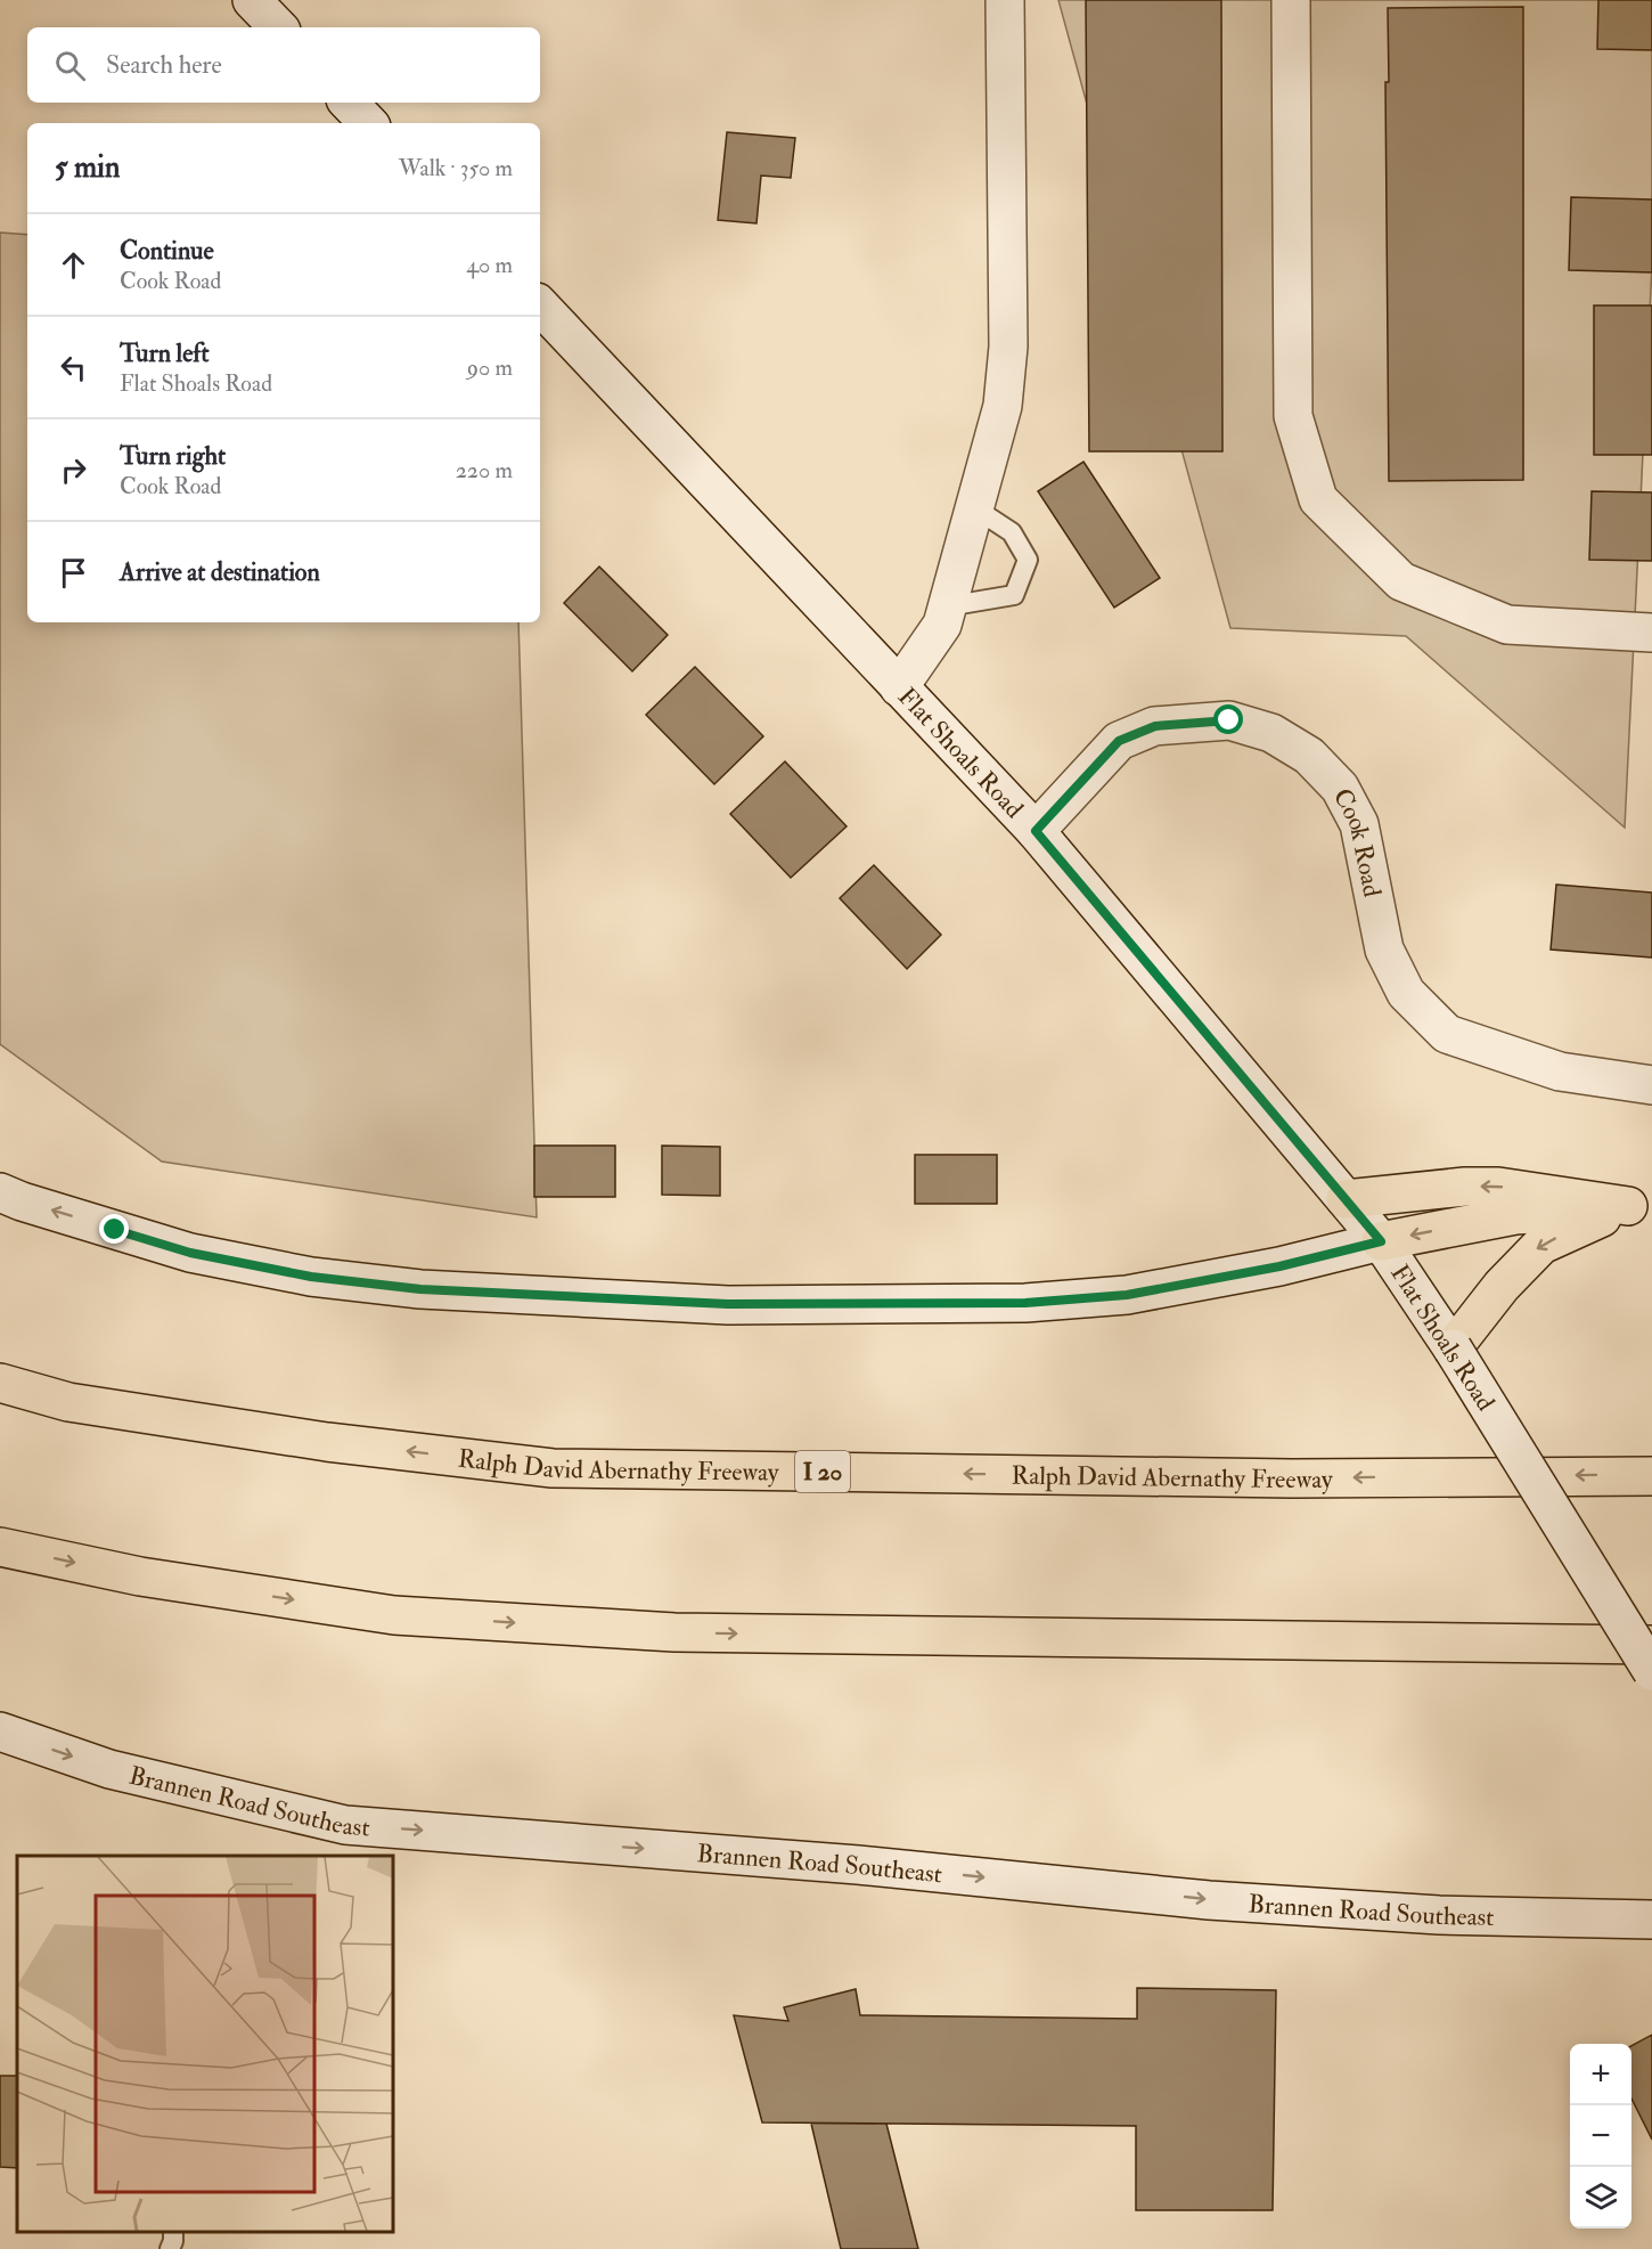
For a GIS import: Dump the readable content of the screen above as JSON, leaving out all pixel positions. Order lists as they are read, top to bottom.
{
  "streets": {
    "highway": ["Ralph David Abernathy Freeway", "I 20"],
    "street": ["Flat Shoals Road", "Cook Road", "Brannen Road Southeast"]
  },
  "crossings": [
    ["Flat Shoals Road", "Cook Road"]
  ],
  "one_way": ["Brannen Road Southeast"],
  "page": {
    "search": "Search here",
    "heading": ["5 min", "Walk · 350 m"],
    "list": [
      ["Continue", "Cook Road", "40 m"],
      ["Turn left", "Flat Shoals Road", "90 m"],
      ["Turn right", "Cook Road", "220 m"],
      "Arrive at destination"
    ],
    "map_buttons": ["+", "−"]
  }
}
